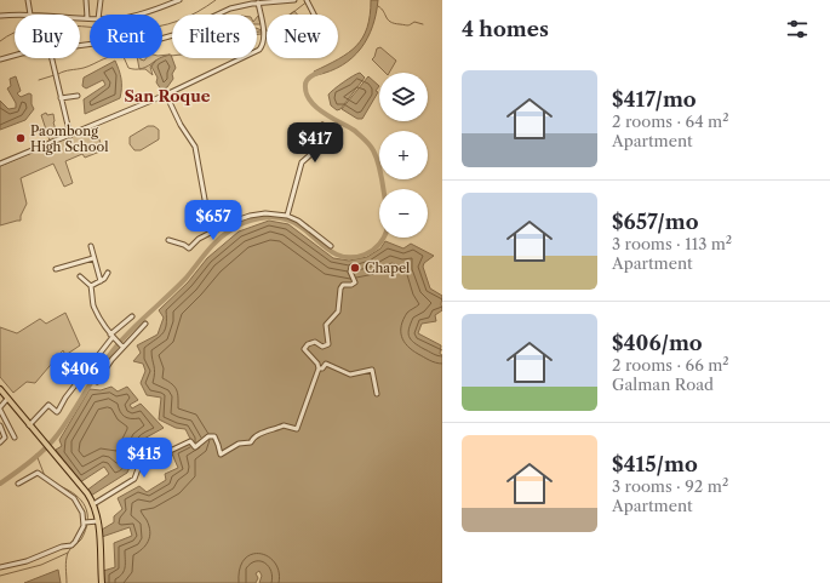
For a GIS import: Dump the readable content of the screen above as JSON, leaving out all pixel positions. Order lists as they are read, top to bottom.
{
  "districts": ["San Roque"],
  "places": ["Paombong High School", "Chapel"],
  "page": {
    "heading": "4 homes",
    "chip": [
      "Buy",
      "Rent",
      "Filters",
      "New"
    ],
    "list": [
      {
        "name": "$417/mo",
        "note": "2 rooms · 64 m² · Apartment"
      },
      {
        "name": "$657/mo",
        "note": "3 rooms · 113 m² · Apartment"
      },
      {
        "name": "$406/mo",
        "note": "2 rooms · 66 m² · Galman Road"
      },
      {
        "name": "$415/mo",
        "note": "3 rooms · 92 m² · Apartment"
      }
    ],
    "map_buttons": ["+", "−"],
    "price": [
      "$417",
      "$657",
      "$406",
      "$415"
    ]
  }
}
